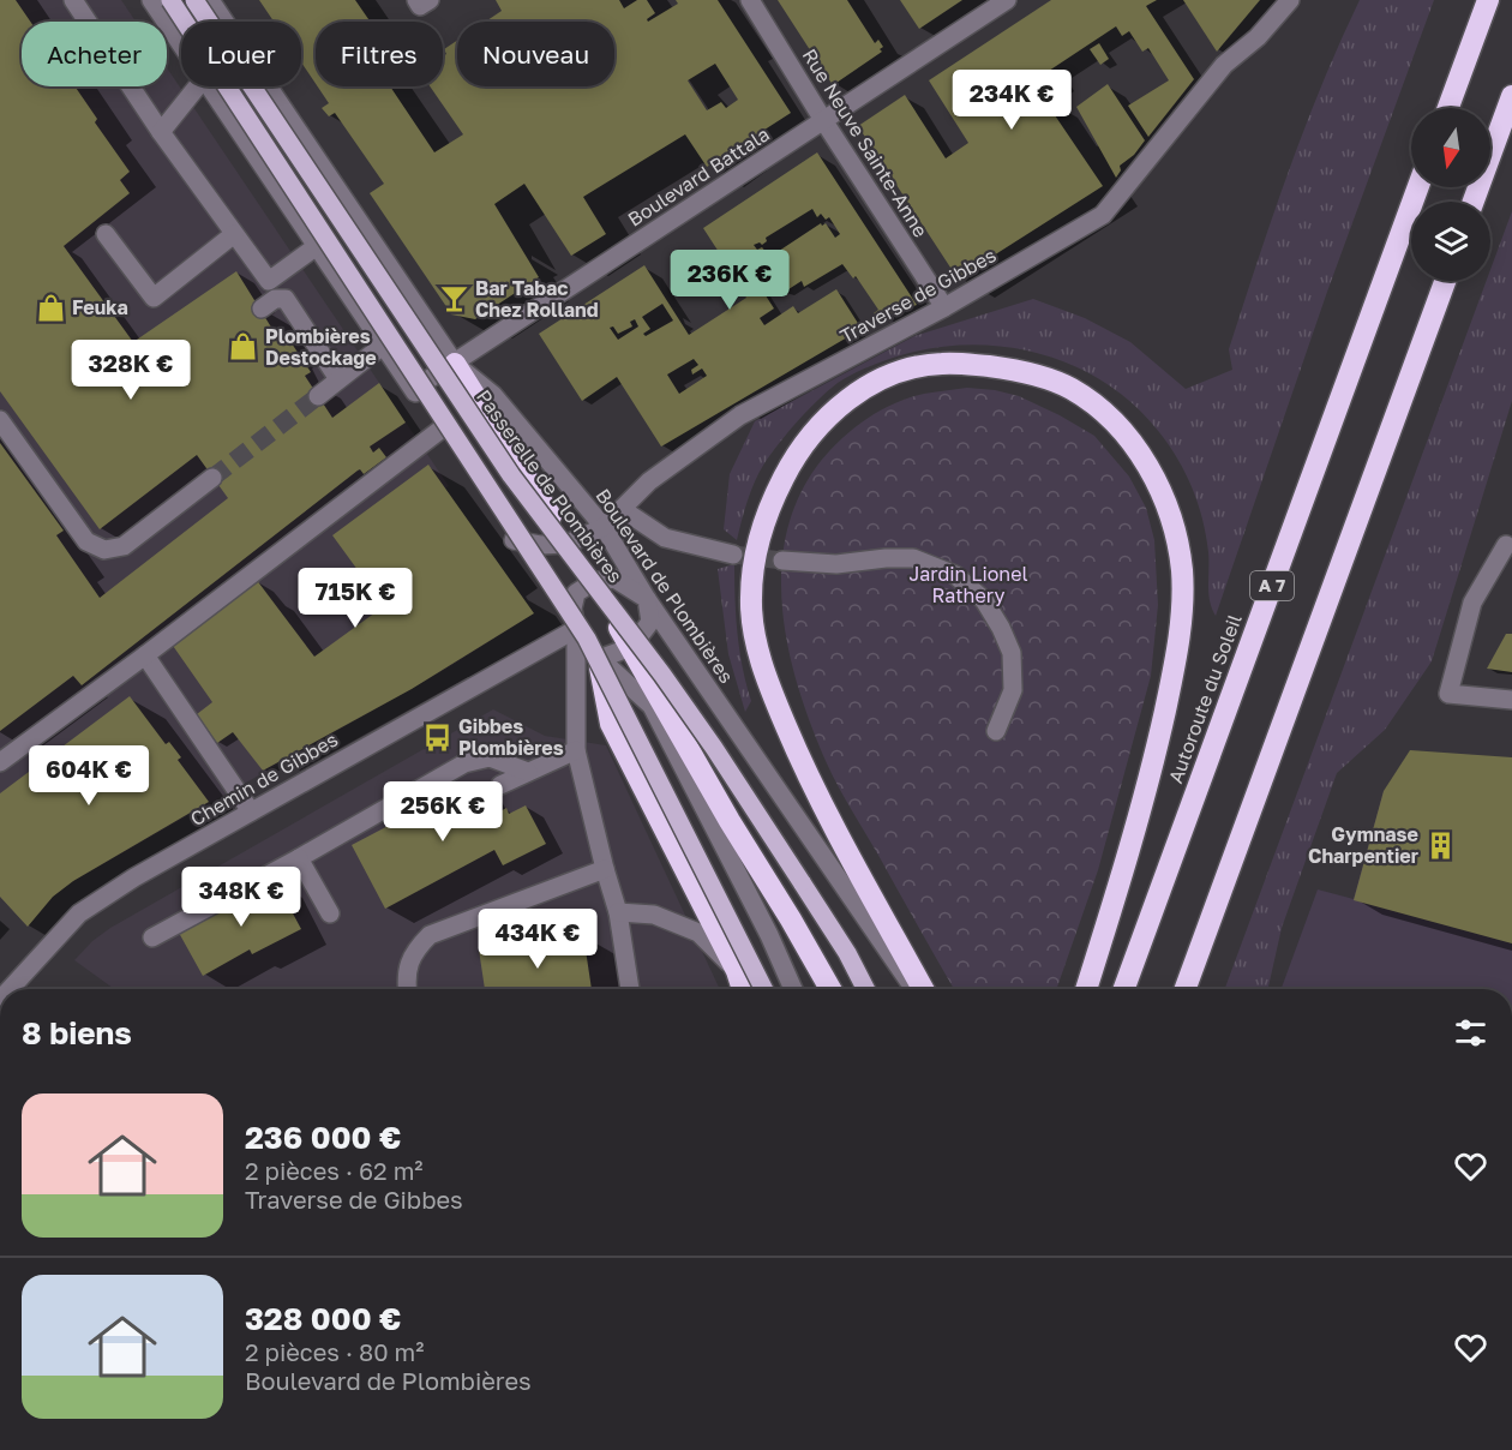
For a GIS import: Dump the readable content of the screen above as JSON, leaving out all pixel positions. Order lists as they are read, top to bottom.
{
  "streets": {
    "highway": ["A 7", "Autoroute du Soleil"],
    "main road": ["Passerelle de Plombières"],
    "street": [
      "Rue Neuve Sainte-Anne",
      "Boulevard Battala",
      "Traverse de Gibbes",
      "Boulevard de Plombières",
      "Chemin de Gibbes"
    ]
  },
  "crossings": [
    ["Rue Neuve Sainte-Anne", "Boulevard Battala"],
    ["Rue Neuve Sainte-Anne", "Traverse de Gibbes"],
    ["Boulevard Battala", "Boulevard de Plombières"],
    ["Traverse de Gibbes", "Boulevard de Plombières"]
  ],
  "parks": ["Jardin Lionel Rathery"],
  "places": {
    "bar": ["Bar Tabac Chez Rolland"],
    "shop": ["Feuka", "Plombières Destockage"],
    "bus stop": ["Gibbes Plombières"],
    "building": ["Gymnase Charpentier"]
  },
  "north": "bottom",
  "page": {
    "chip": [
      "Acheter",
      "Louer",
      "Filtres",
      "Nouveau"
    ],
    "price": [
      "234K €",
      "236K €",
      "328K €",
      "715K €",
      "604K €",
      "256K €",
      "348K €",
      "434K €"
    ],
    "heading": "8 biens",
    "list": [
      {
        "name": "236 000 €",
        "note": "2 pièces · 62 m² · Traverse de Gibbes"
      },
      {
        "name": "328 000 €",
        "note": "2 pièces · 80 m² · Boulevard de Plombières"
      }
    ]
  }
}
